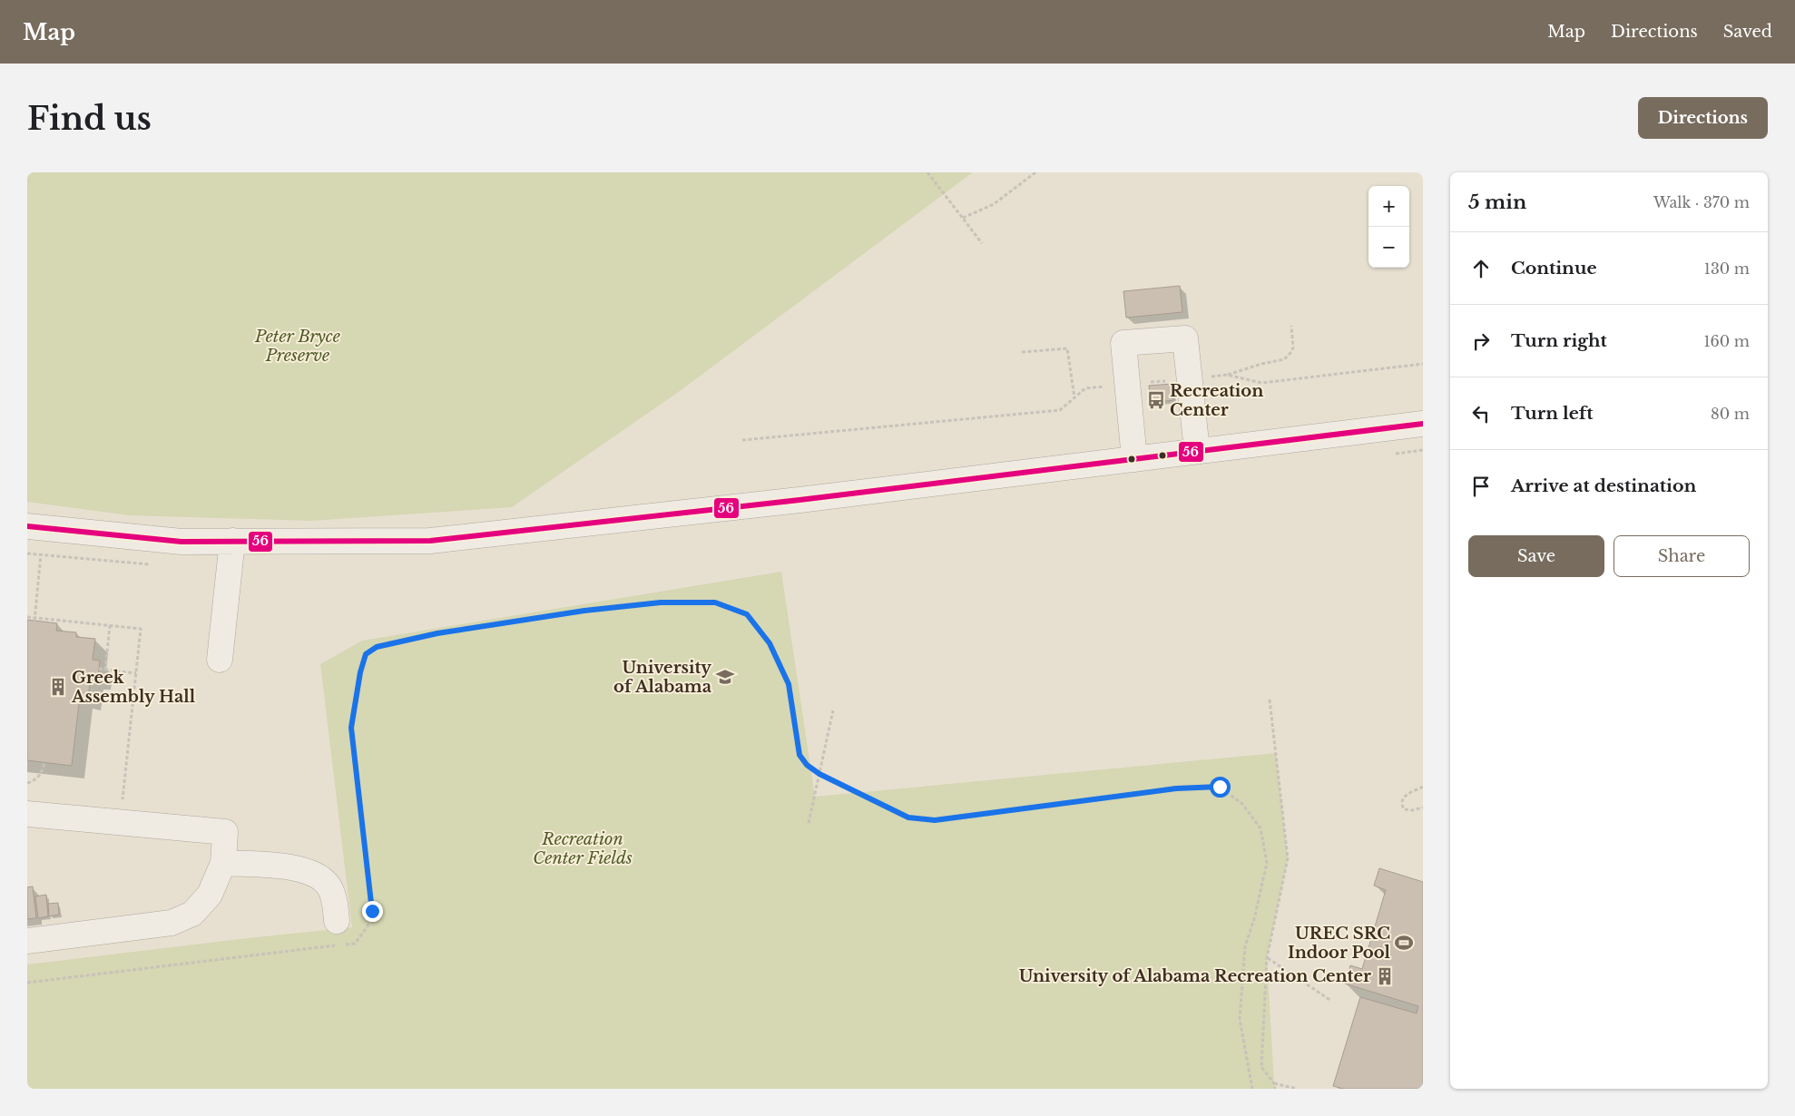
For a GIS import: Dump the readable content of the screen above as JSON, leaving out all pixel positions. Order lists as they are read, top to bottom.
{
  "parks": ["Peter Bryce Preserve", "Recreation Center Fields"],
  "places": {
    "bus stop": ["Recreation Center"],
    "school or university": ["University of Alabama"],
    "building": ["Greek Assembly Hall", "University of Alabama Recreation Center"],
    "sports": ["UREC SRC Indoor Pool"]
  },
  "lines": ["transit line 56"],
  "page": {
    "header": "Map",
    "nav": ["Map", "Directions", "Saved"],
    "buttons": [
      "Directions",
      ["Save", "Share"]
    ],
    "title": "Find us",
    "heading": ["5 min", "Walk · 370 m"],
    "map_buttons": ["+", "−"],
    "list": [
      ["Continue", "130 m"],
      ["Turn right", "160 m"],
      ["Turn left", "80 m"],
      "Arrive at destination"
    ]
  }
}
